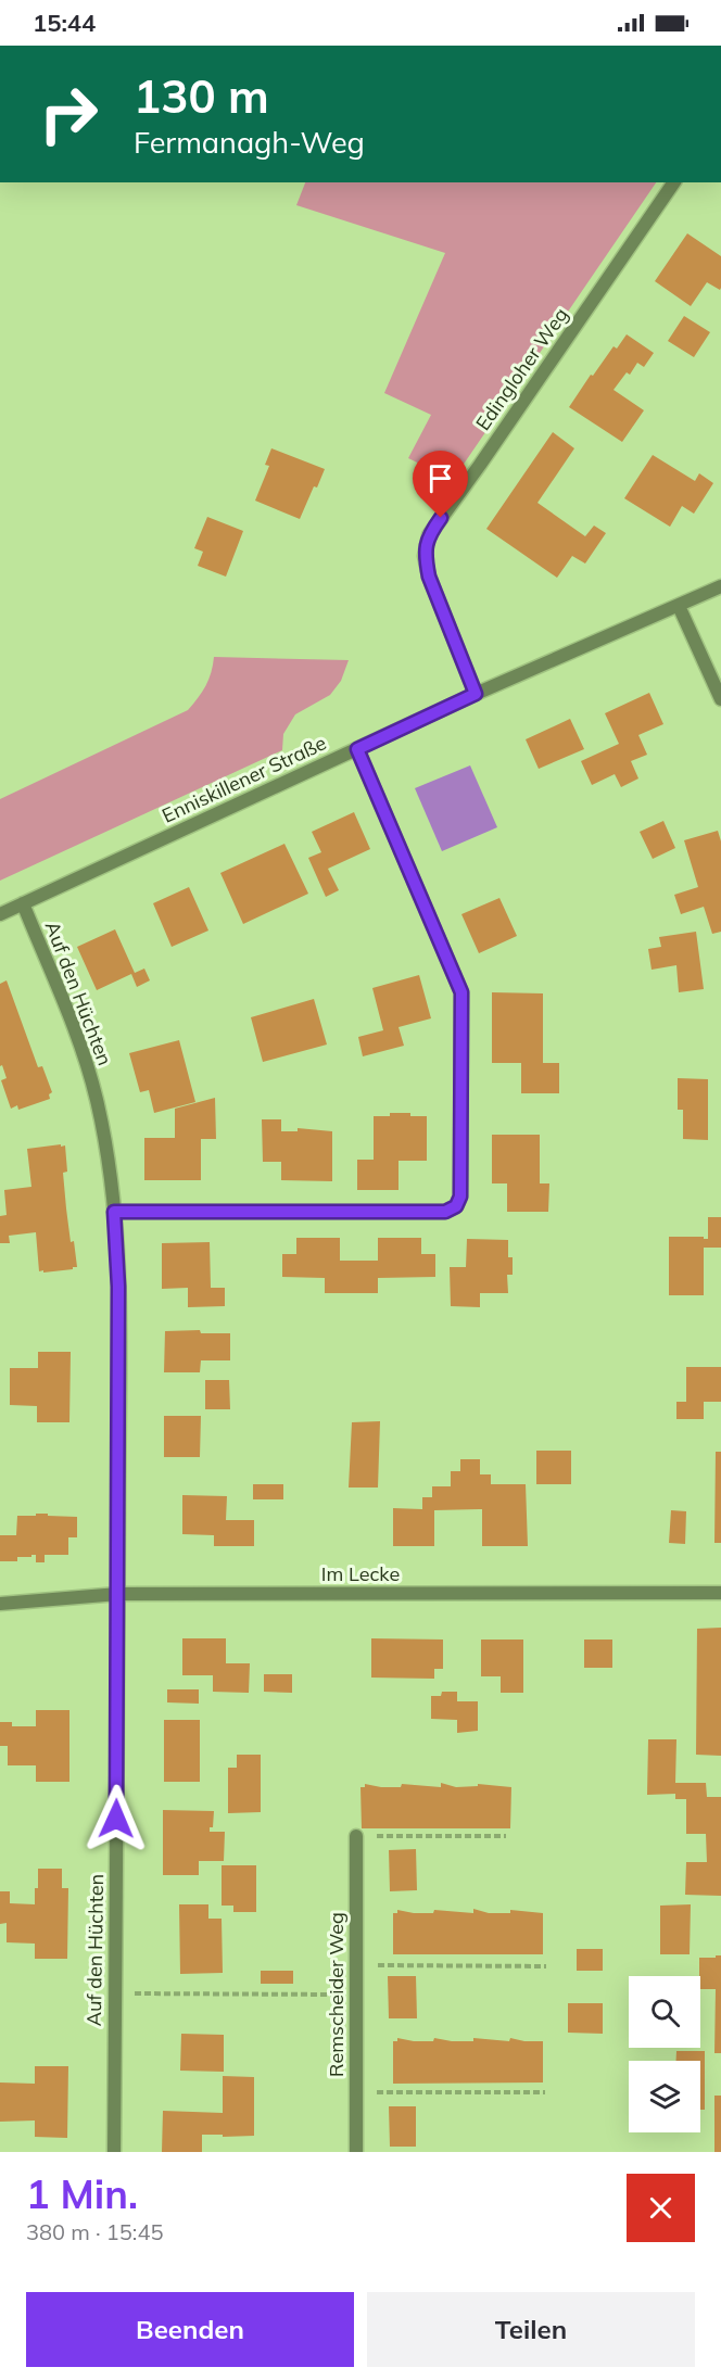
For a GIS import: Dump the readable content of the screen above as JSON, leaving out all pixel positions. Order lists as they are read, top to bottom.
{
  "streets": {
    "street": [
      "Edingloher Weg",
      "Enniskillener Straße",
      "Auf den Hüchten",
      "Im Lecke",
      "Remscheider Weg"
    ]
  },
  "crossings": [
    ["Edingloher Weg", "Enniskillener Straße"],
    ["Enniskillener Straße", "Auf den Hüchten"],
    ["Auf den Hüchten", "Im Lecke"]
  ],
  "page": {
    "status": "15:44",
    "turn": ["130 m", "Fermanagh-Weg"],
    "heading": ["1 Min.", "380 m · 15:45"],
    "buttons": ["Beenden", "Teilen"]
  }
}
